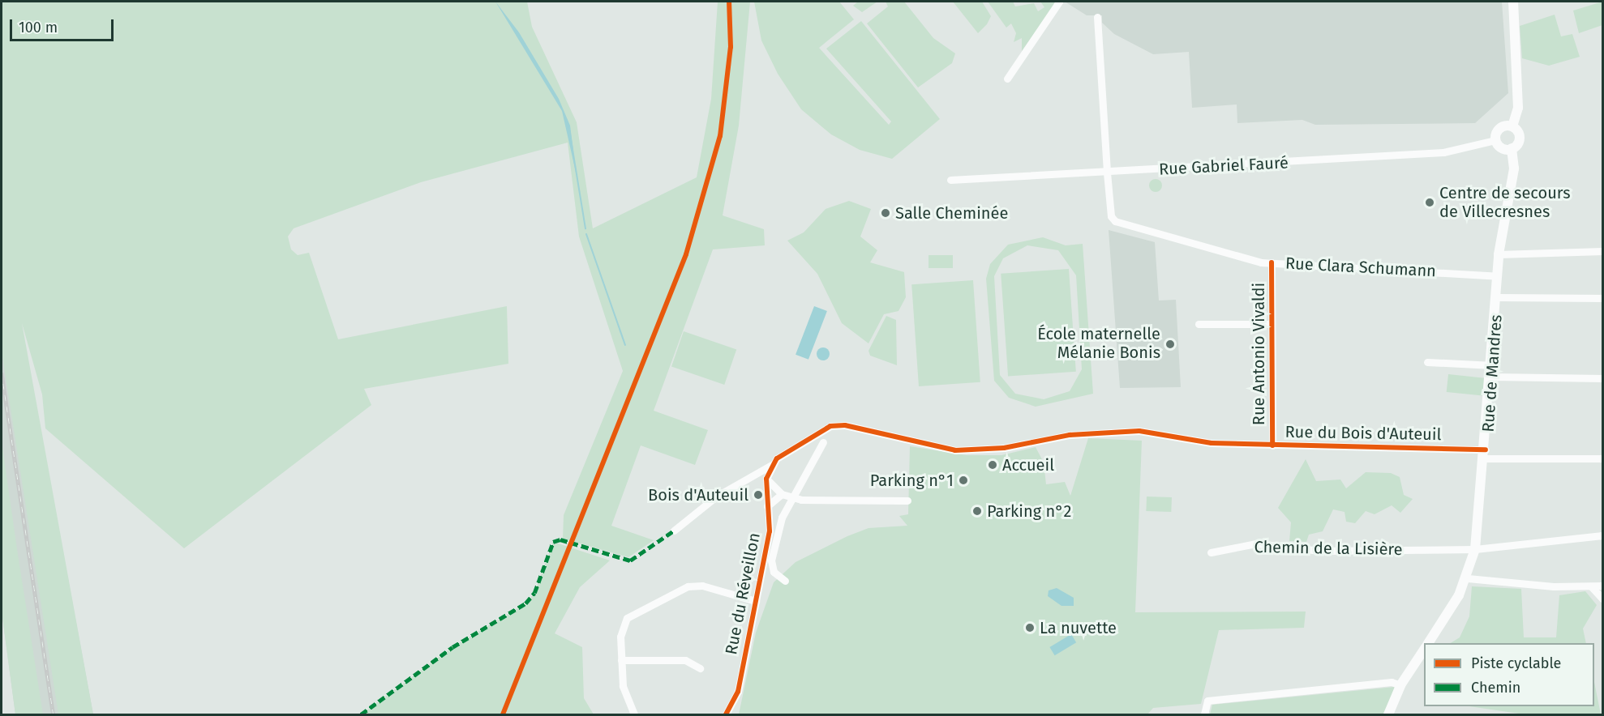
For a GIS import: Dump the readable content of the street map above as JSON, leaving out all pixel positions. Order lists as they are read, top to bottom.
{
  "streets": {
    "street": [
      "Rue Gabriel Fauré",
      "Rue Clara Schumann",
      "Rue Antonio Vivaldi",
      "Rue de Mandres",
      "Rue du Bois d'Auteuil",
      "Chemin de la Lisière",
      "Rue du Réveillon"
    ]
  },
  "crossings": [
    ["Rue Gabriel Fauré", "Rue Clara Schumann"],
    ["Rue Gabriel Fauré", "Rue de Mandres"],
    ["Rue Clara Schumann", "Rue Antonio Vivaldi"],
    ["Rue Clara Schumann", "Rue de Mandres"],
    ["Rue Antonio Vivaldi", "Rue du Bois d'Auteuil"],
    ["Rue de Mandres", "Rue du Bois d'Auteuil"],
    ["Rue de Mandres", "Chemin de la Lisière"],
    ["Rue du Bois d'Auteuil", "Rue du Réveillon"]
  ],
  "places": [
    "Centre de secours de Villecresnes",
    "Salle Cheminée",
    "École maternelle Mélanie Bonis",
    "Accueil",
    "Parking n°1",
    "Bois d'Auteuil",
    "Parking n°2",
    "La nuvette"
  ],
  "legend": ["Piste cyclable", "Chemin"],
  "scale_bar": "100 m"
}
